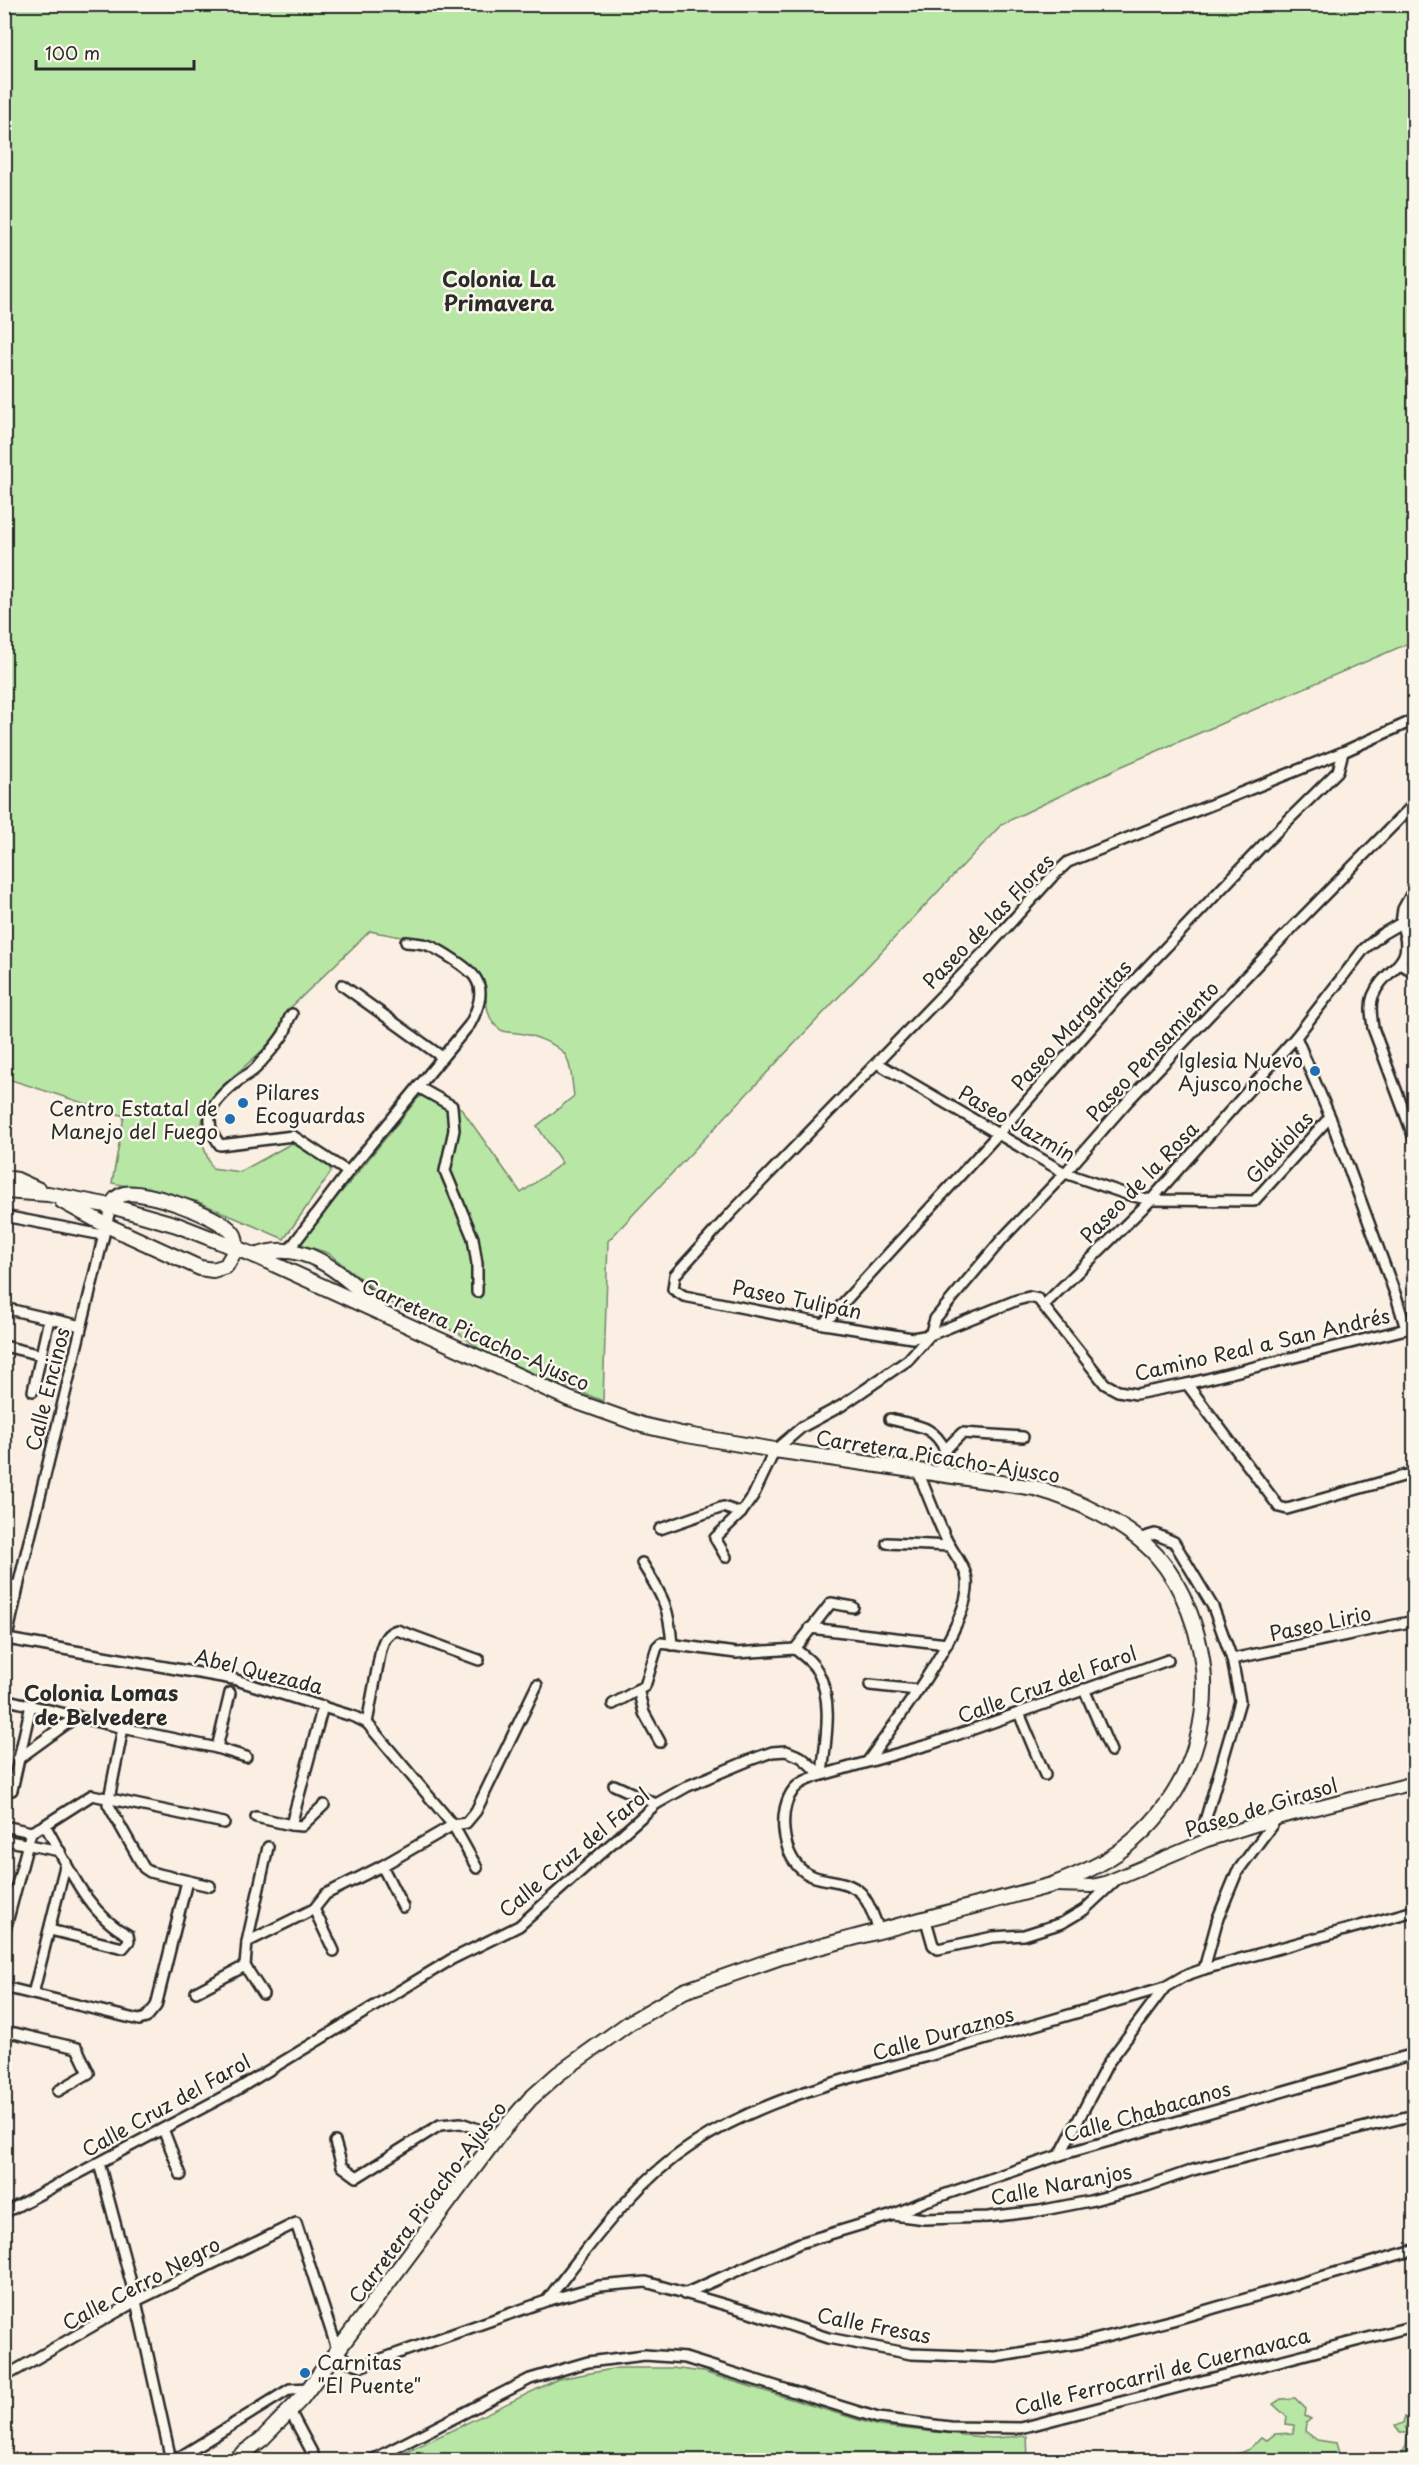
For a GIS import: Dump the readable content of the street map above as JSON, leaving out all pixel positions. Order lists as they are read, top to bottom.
{
  "streets": {
    "main road": ["Carretera Picacho-Ajusco"],
    "street": [
      "Paseo de las Flores",
      "Paseo Margaritas",
      "Paseo Pensamiento",
      "Paseo Jazmín",
      "Gladiolas",
      "Paseo de la Rosa",
      "Paseo Tulipán",
      "Camino Real a San Andrés",
      "Calle Encinos",
      "Paseo Lirio",
      "Abel Quezada",
      "Calle Cruz del Farol",
      "Paseo de Girasol",
      "Calle Duraznos",
      "Calle Chabacanos",
      "Calle Naranjos",
      "Calle Cerro Negro",
      "Calle Fresas",
      "Calle Ferrocarril de Cuernavaca"
    ]
  },
  "crossings": [
    ["Paseo de las Flores", "Paseo Margaritas"],
    ["Paseo de las Flores", "Paseo Jazmín"],
    ["Paseo de las Flores", "Paseo Tulipán"],
    ["Paseo Margaritas", "Paseo Jazmín"],
    ["Paseo Margaritas", "Paseo Tulipán"],
    ["Paseo Pensamiento", "Paseo Jazmín"],
    ["Paseo Pensamiento", "Paseo Tulipán"],
    ["Paseo Jazmín", "Gladiolas"],
    ["Paseo Jazmín", "Paseo de la Rosa"],
    ["Paseo de la Rosa", "Camino Real a San Andrés"],
    ["Carretera Picacho-Ajusco", "Calle Encinos"],
    ["Carretera Picacho-Ajusco", "Paseo de Girasol"],
    ["Carretera Picacho-Ajusco", "Calle Cerro Negro"],
    ["Carretera Picacho-Ajusco", "Calle Fresas"],
    ["Calle Encinos", "Abel Quezada"],
    ["Calle Duraznos", "Calle Fresas"],
    ["Calle Chabacanos", "Calle Naranjos"],
    ["Calle Naranjos", "Calle Fresas"],
    ["Calle Cerro Negro", "Calle Fresas"]
  ],
  "districts": ["Colonia La Primavera", "Colonia Lomas de Belvedere"],
  "places": [
    "Iglesia Nuevo Ajusco noche",
    "Pilares Ecoguardas",
    "Centro Estatal de Manejo del Fuego",
    "Carnitas \"El Puente\""
  ],
  "scale_bar": "100 m"
}
